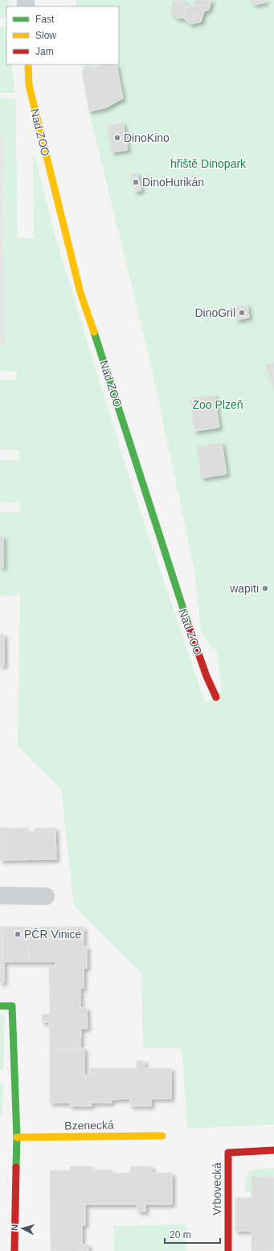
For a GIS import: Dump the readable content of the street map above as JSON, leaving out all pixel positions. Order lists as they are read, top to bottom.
{
  "streets": {
    "street": ["Nad ZOO", "Bzenecká", "Vrbovecká"]
  },
  "parks": ["hřiště Dinopark", "Zoo Plzeň"],
  "places": [
    "DinoKino",
    "DinoHurikán",
    "DinoGril",
    "wapiti",
    "PČR Vinice"
  ],
  "legend": ["Fast", "Slow", "Jam"],
  "scale_bar": "20 m",
  "north": "left"
}
